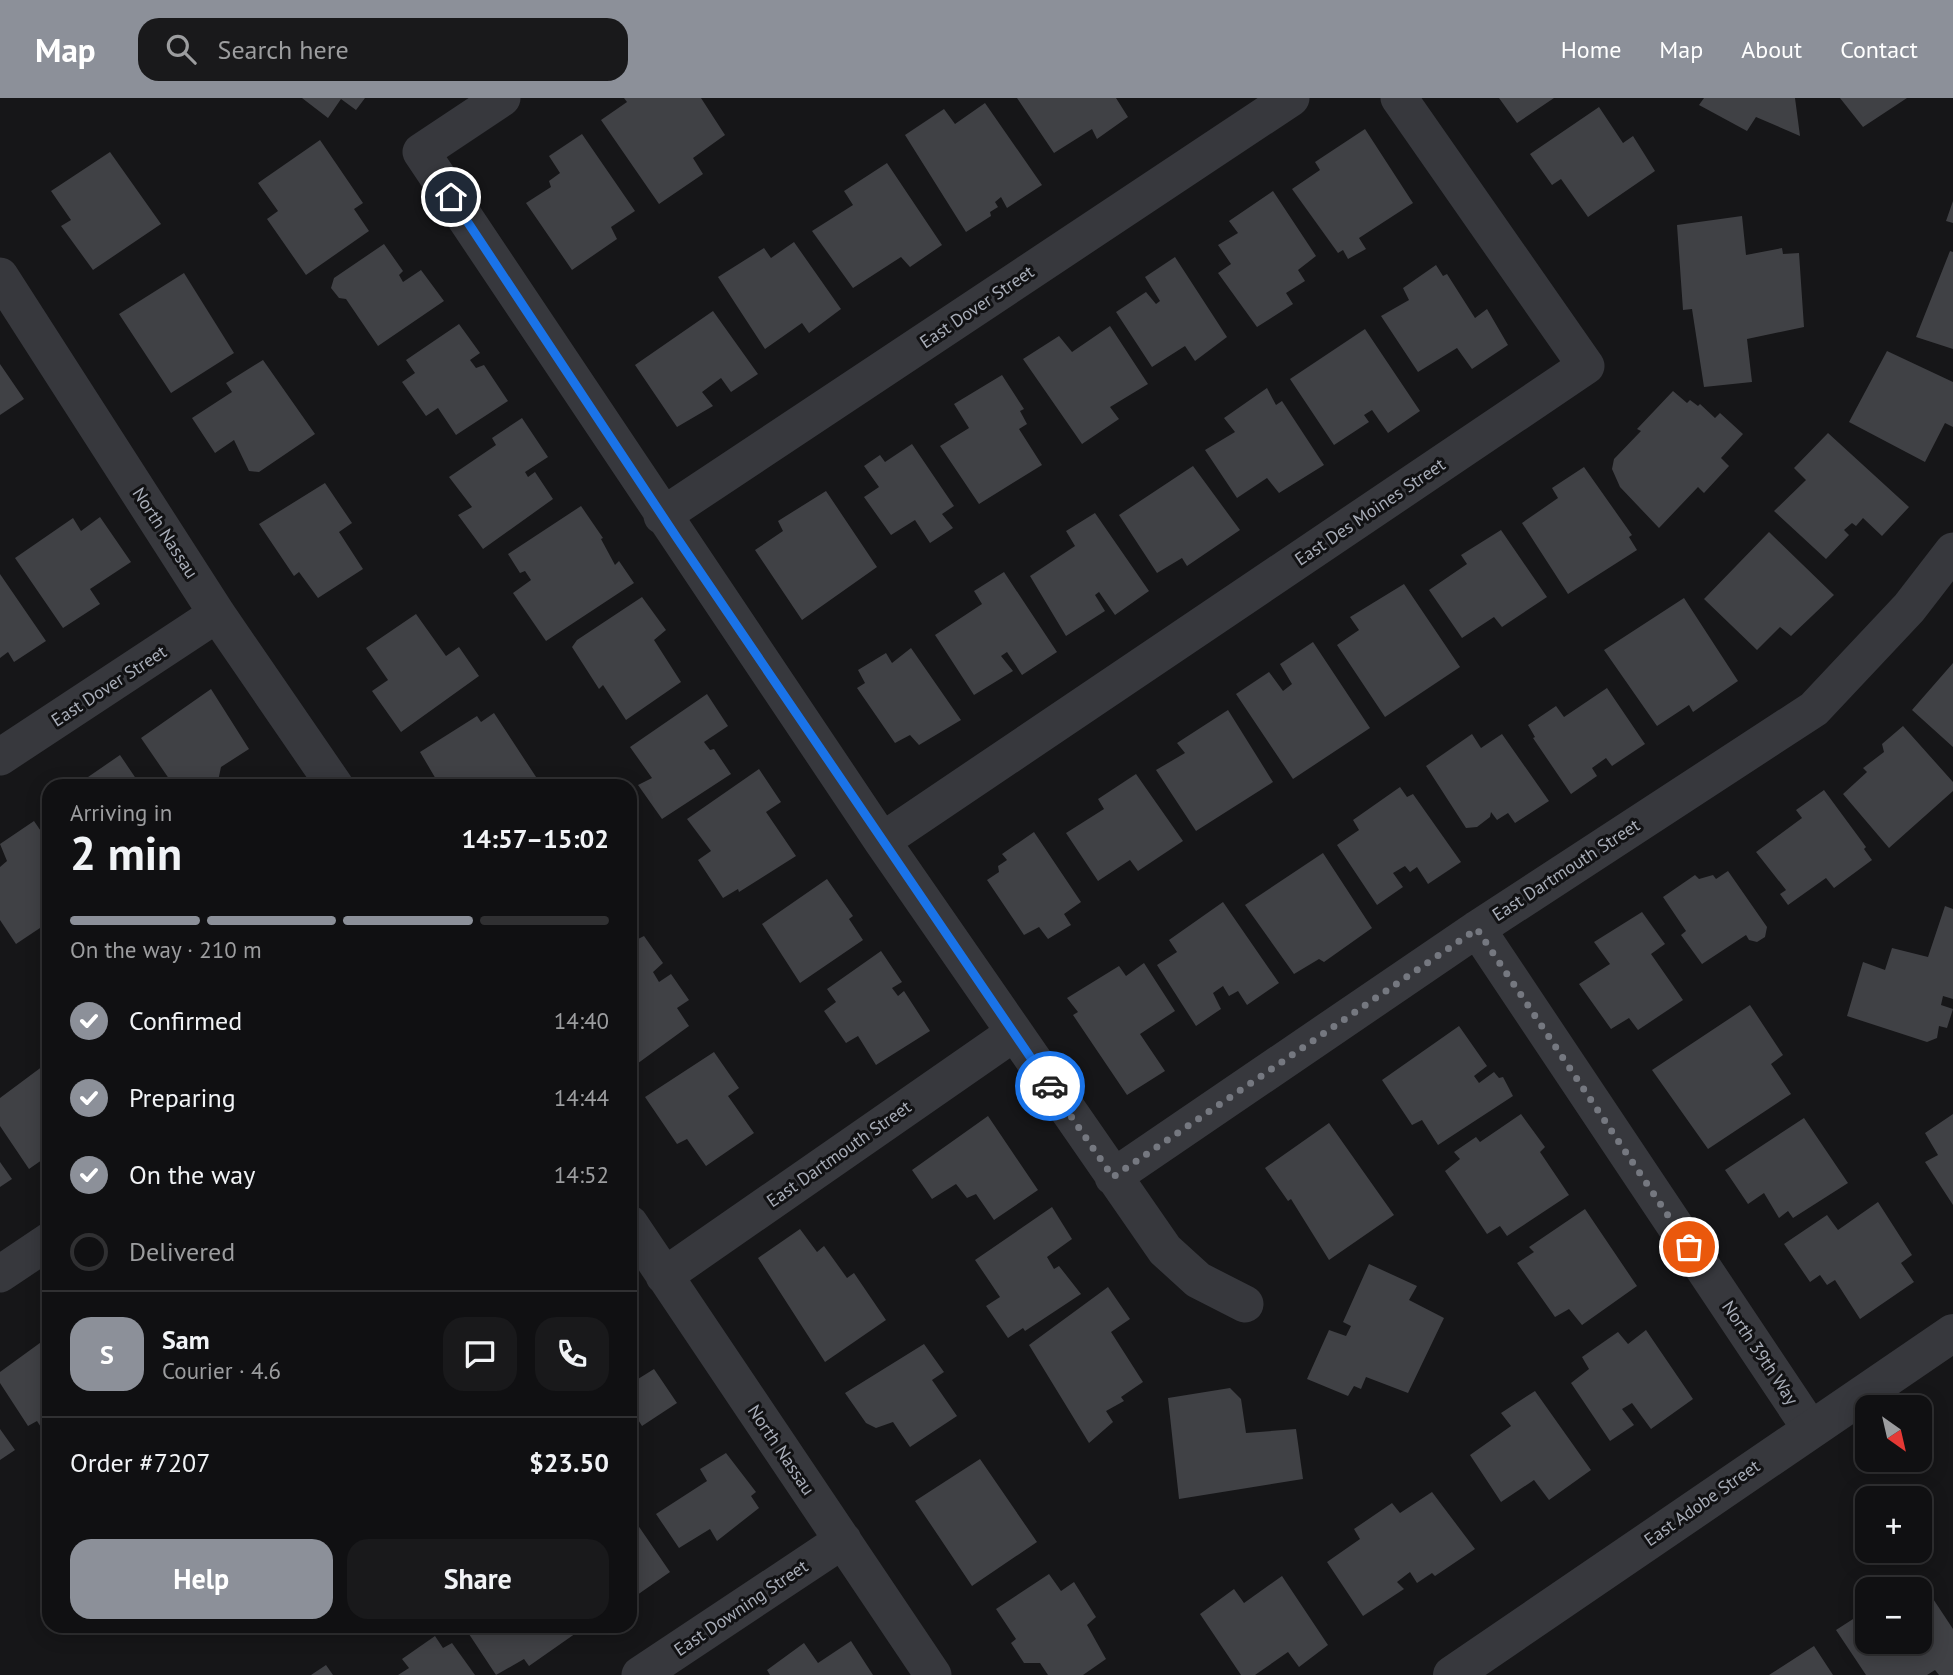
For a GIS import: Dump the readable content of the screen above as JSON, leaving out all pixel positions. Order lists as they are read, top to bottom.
{
  "streets": {
    "street": [
      "East Dover Street",
      "East Des Moines Street",
      "North Nassau",
      "East Dartmouth Street",
      "North 39th Way",
      "East Adobe Street",
      "East Downing Street"
    ]
  },
  "crossings": [
    ["East Dover Street", "North Nassau"],
    ["North Nassau", "East Dartmouth Street"],
    ["North Nassau", "East Downing Street"],
    ["East Dartmouth Street", "North 39th Way"],
    ["North 39th Way", "East Adobe Street"]
  ],
  "north": "bottom right",
  "page": {
    "header": "Map",
    "search": "Search here",
    "nav": [
      "Home",
      "Map",
      "About",
      "Contact"
    ],
    "heading": ["2 min", "Arriving in", "14:57–15:02"],
    "panel": [
      "Sam",
      "Courier · 4.6",
      "Order #7207",
      "$23.50"
    ],
    "bar": "On the way · 210 m",
    "list": [
      ["Confirmed", "14:40"],
      ["Preparing", "14:44"],
      ["On the way", "14:52"],
      "Delivered"
    ],
    "round": "S",
    "map_buttons": ["+", "−"],
    "buttons": ["Help", "Share"]
  }
}
